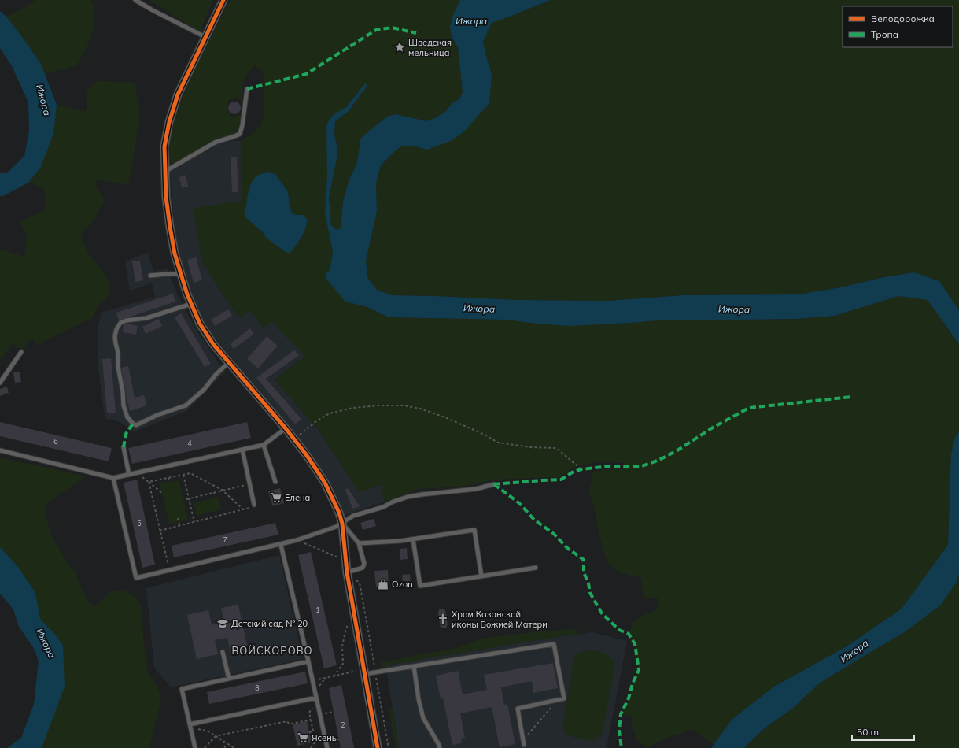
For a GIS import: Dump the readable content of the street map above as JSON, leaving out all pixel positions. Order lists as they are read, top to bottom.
{
  "districts": ["ВОЙСКОРОВО"],
  "water": ["Ижора"],
  "places": {
    "place": ["Шведская мельница"],
    "supermarket": ["Елена", "Ясень"],
    "shop": ["Ozon"],
    "church": ["Храм Казанской иконы Божией Матери"],
    "school or university": ["Детский сад № 20"]
  },
  "house_numbers": [
    "6",
    "4",
    "5",
    "7",
    "1",
    "8",
    "2"
  ],
  "legend": ["Велодорожка", "Тропа"],
  "scale_bar": "50 m"
}
